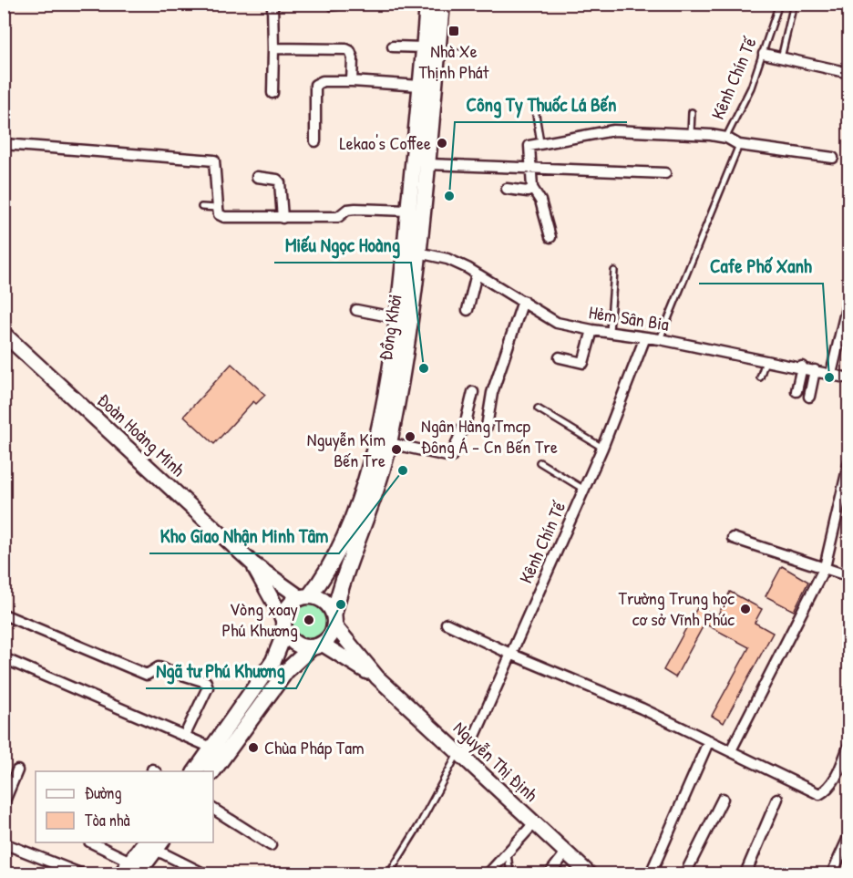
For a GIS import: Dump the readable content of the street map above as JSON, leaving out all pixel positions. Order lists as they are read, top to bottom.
{
  "streets": {
    "main road": ["Đồng Khởi", "Đoàn Hoàng Minh", "Nguyễn Thị Định"],
    "street": ["Kênh Chín Tế", "Hẻm Sân Bia"]
  },
  "crossings": [
    ["Kênh Chín Tế", "Hẻm Sân Bia"],
    ["Kênh Chín Tế", "Nguyễn Thị Định"],
    ["Hẻm Sân Bia", "Đồng Khởi"],
    ["Đồng Khởi", "Đoàn Hoàng Minh"],
    ["Đồng Khởi", "Nguyễn Thị Định"],
    ["Đoàn Hoàng Minh", "Nguyễn Thị Định"]
  ],
  "places": {
    "transit": ["Nhà Xe Thịnh Phát"],
    "other": [
      "Lekao's Coffee",
      "Công Ty Thuốc Lá Bến",
      "Miếu Ngọc Hoàng",
      "Cafe Phố Xanh",
      "Ngân Hàng Tmcp Đông Á - Cn Bến Tre",
      "Nguyễn Kim Bến Tre",
      "Kho Giao Nhận Minh Tâm",
      "Ngã tư Phú Khương",
      "Trường Trung học cơ sở Vĩnh Phúc",
      "Vòng xoay Phú Khương",
      "Chùa Pháp Tam"
    ]
  },
  "legend": ["Đường", "Tòa nhà"]
}
